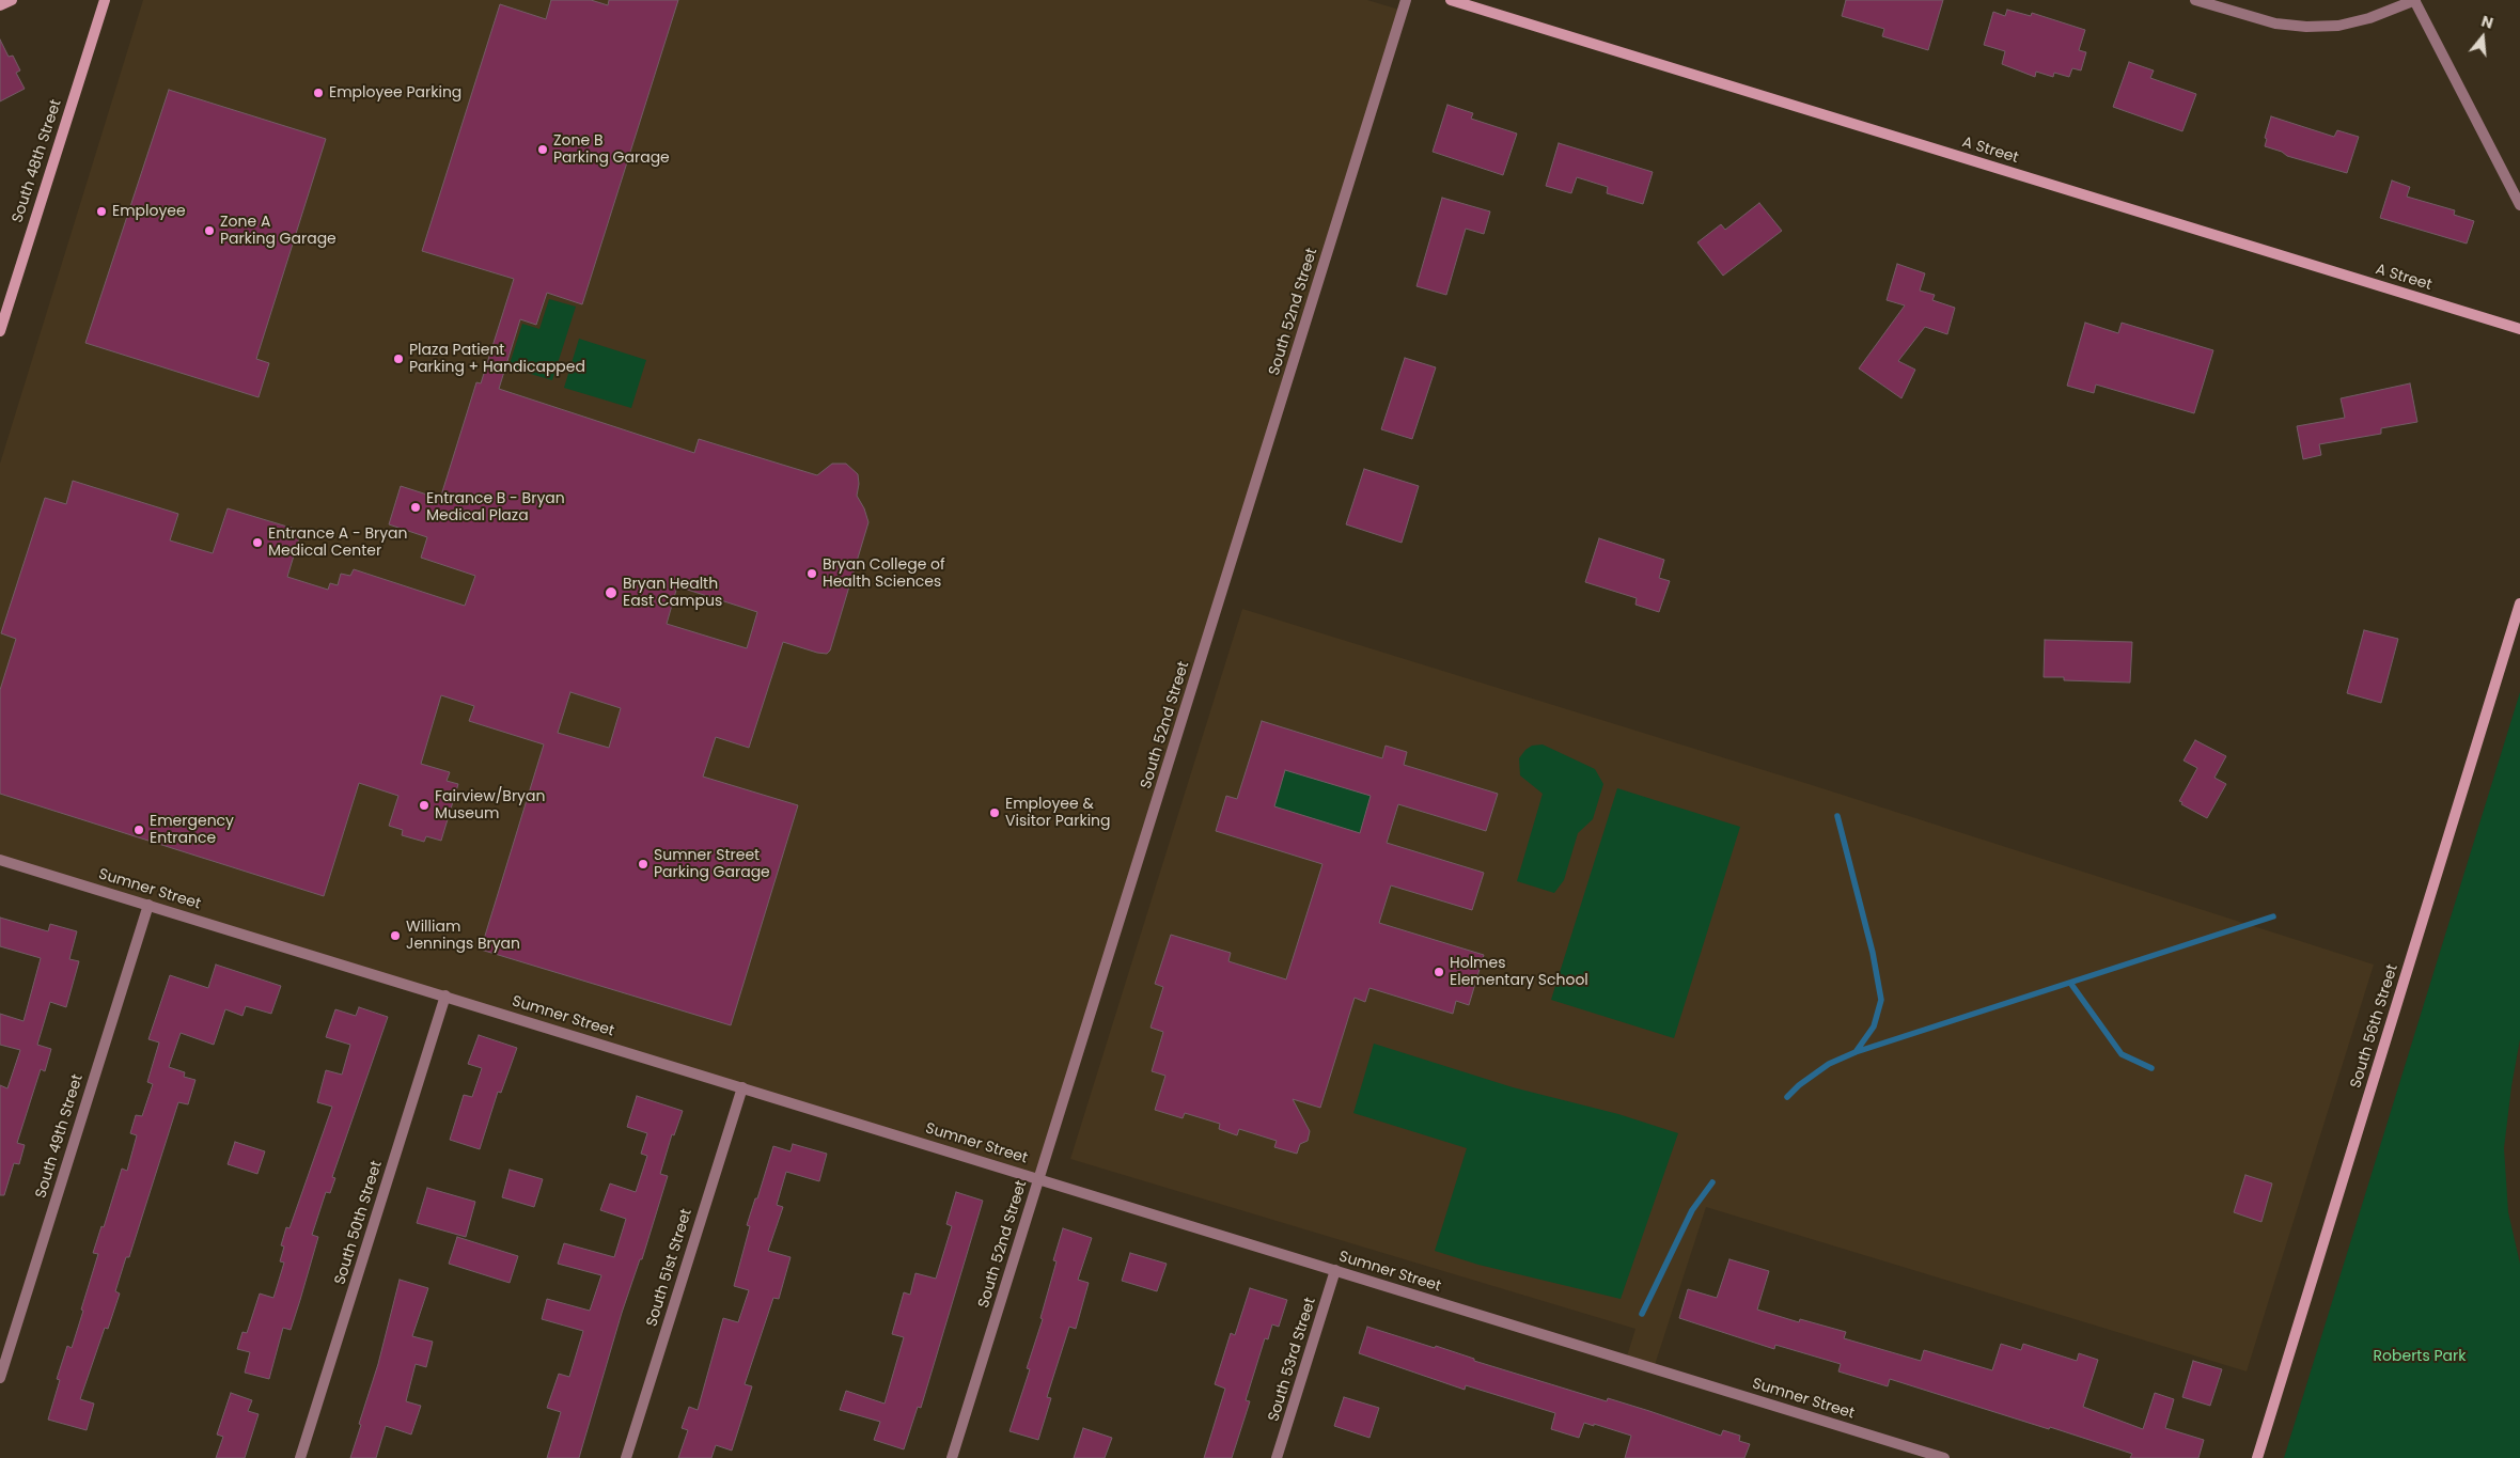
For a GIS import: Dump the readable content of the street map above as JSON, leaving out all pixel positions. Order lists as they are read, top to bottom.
{
  "streets": {
    "main road": ["A Street", "South 48th Street", "South 56th Street"],
    "street": [
      "South 52nd Street",
      "Sumner Street",
      "South 49th Street",
      "South 50th Street",
      "South 51st Street",
      "South 53rd Street"
    ]
  },
  "crossings": [
    ["South 52nd Street", "Sumner Street"],
    ["Sumner Street", "South 49th Street"],
    ["Sumner Street", "South 50th Street"],
    ["Sumner Street", "South 51st Street"],
    ["Sumner Street", "South 53rd Street"]
  ],
  "parks": ["Roberts Park"],
  "places": [
    "Employee Parking",
    "Zone B Parking Garage",
    "Employee",
    "Zone A Parking Garage",
    "Plaza Patient Parking + Handicapped",
    "Entrance B - Bryan Medical Plaza",
    "Entrance A - Bryan Medical Center",
    "Bryan College of Health Sciences",
    "Bryan Health East Campus",
    "Fairview/Bryan Museum",
    "Employee & Visitor Parking",
    "Emergency Entrance",
    "Sumner Street Parking Garage",
    "William Jennings Bryan",
    "Holmes Elementary School"
  ],
  "north": "top"
}
